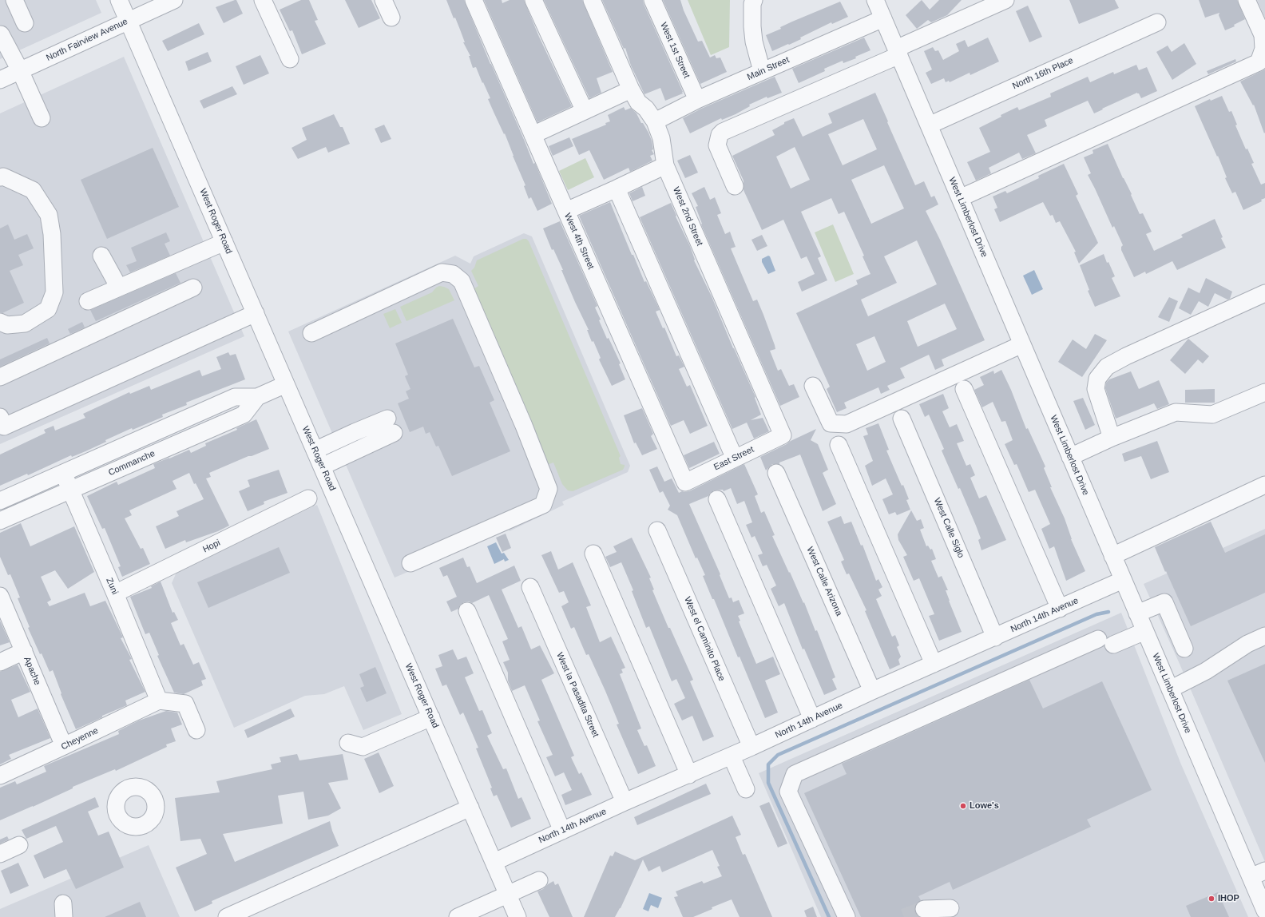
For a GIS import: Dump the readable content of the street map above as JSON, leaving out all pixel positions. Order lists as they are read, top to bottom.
{
  "streets": {
    "street": [
      "North Fairview Avenue",
      "West 1st Street",
      "Main Street",
      "North 16th Place",
      "West 2nd Street",
      "West Limberlost Drive",
      "West Roger Road",
      "West 4th Street",
      "East Street",
      "Commanche",
      "West Calle Siglo",
      "Hopi",
      "West Calle Arizona",
      "Zuni",
      "North 14th Avenue",
      "West el Caminito Place",
      "Apache",
      "West la Pasadita Street",
      "Cheyenne"
    ]
  },
  "crossings": [
    ["North Fairview Avenue", "West Roger Road"],
    ["West 1st Street", "Main Street"],
    ["Main Street", "West 2nd Street"],
    ["Main Street", "West Limberlost Drive"],
    ["North 16th Place", "West Limberlost Drive"],
    ["West 2nd Street", "East Street"],
    ["West Limberlost Drive", "North 14th Avenue"],
    ["West Roger Road", "Commanche"],
    ["West Roger Road", "North 14th Avenue"],
    ["West 4th Street", "East Street"],
    ["Commanche", "Zuni"],
    ["West Calle Siglo", "North 14th Avenue"],
    ["Hopi", "Zuni"],
    ["West Calle Arizona", "North 14th Avenue"],
    ["Zuni", "Cheyenne"],
    ["North 14th Avenue", "West el Caminito Place"],
    ["North 14th Avenue", "West la Pasadita Street"],
    ["Apache", "Cheyenne"]
  ],
  "places": ["Lowe's", "IHOP"]
}
